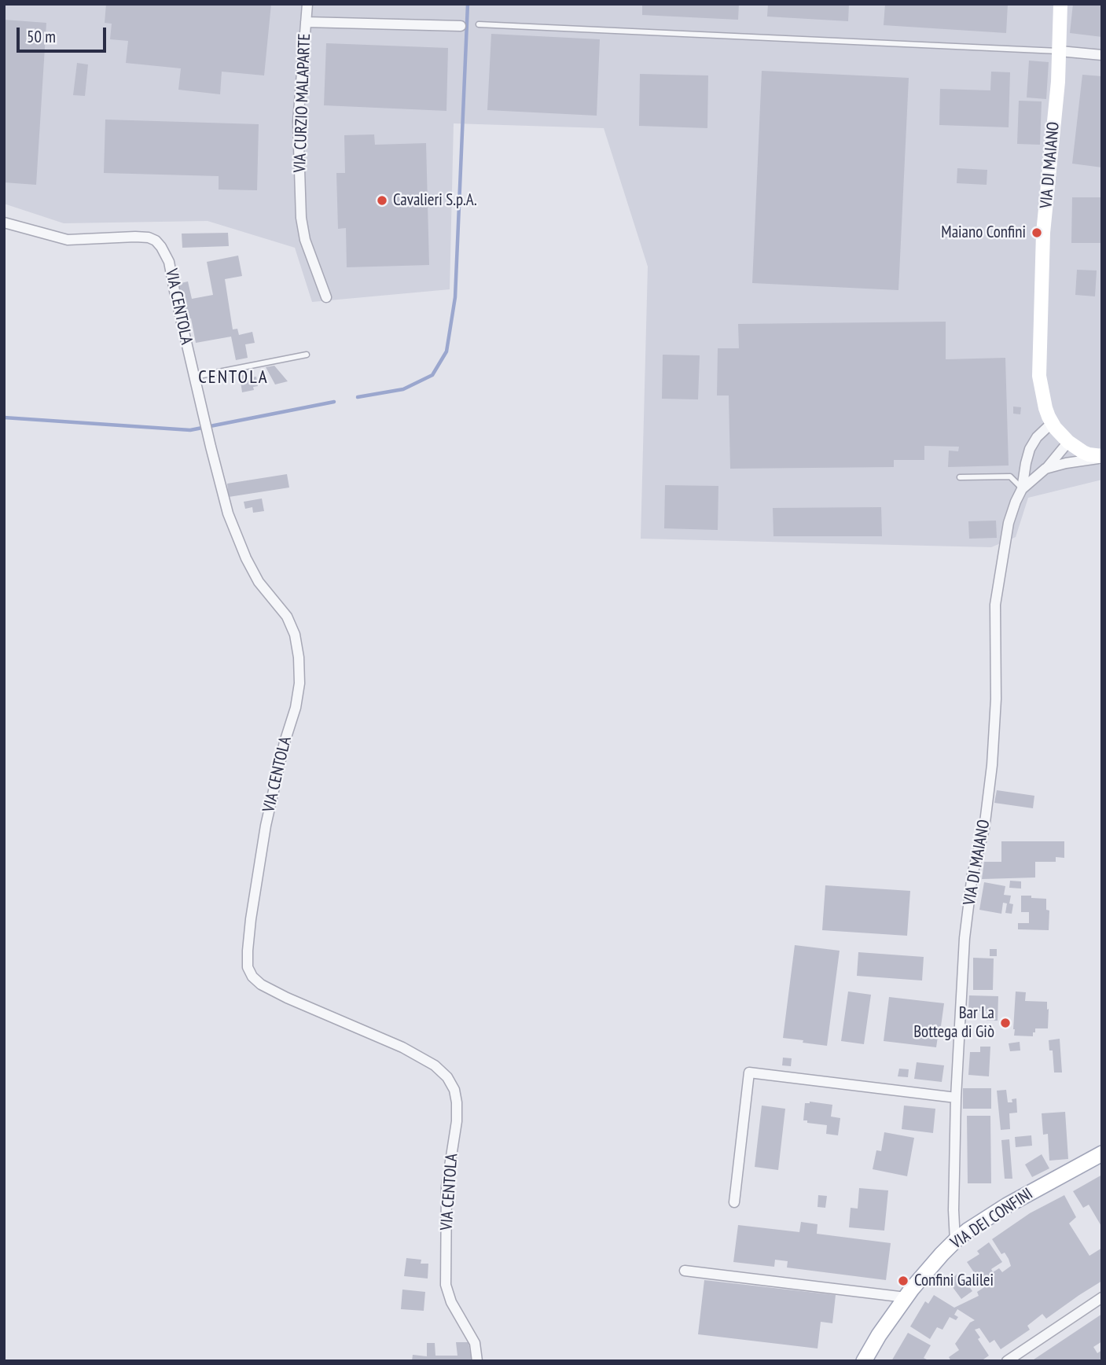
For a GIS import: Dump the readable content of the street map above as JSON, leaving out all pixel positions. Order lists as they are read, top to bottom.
{
  "streets": {
    "main road": ["VIA DEI CONFINI"],
    "street": ["VIA CURZIO MALAPARTE", "VIA DI MAIANO", "VIA CENTOLA"]
  },
  "crossings": [
    ["VIA DI MAIANO", "VIA DEI CONFINI"]
  ],
  "districts": ["CENTOLA"],
  "places": [
    "Cavalieri S.p.A.",
    "Maiano Confini",
    "Bar La Bottega di Giò",
    "Confini Galilei"
  ],
  "scale_bar": "50 m"
}
